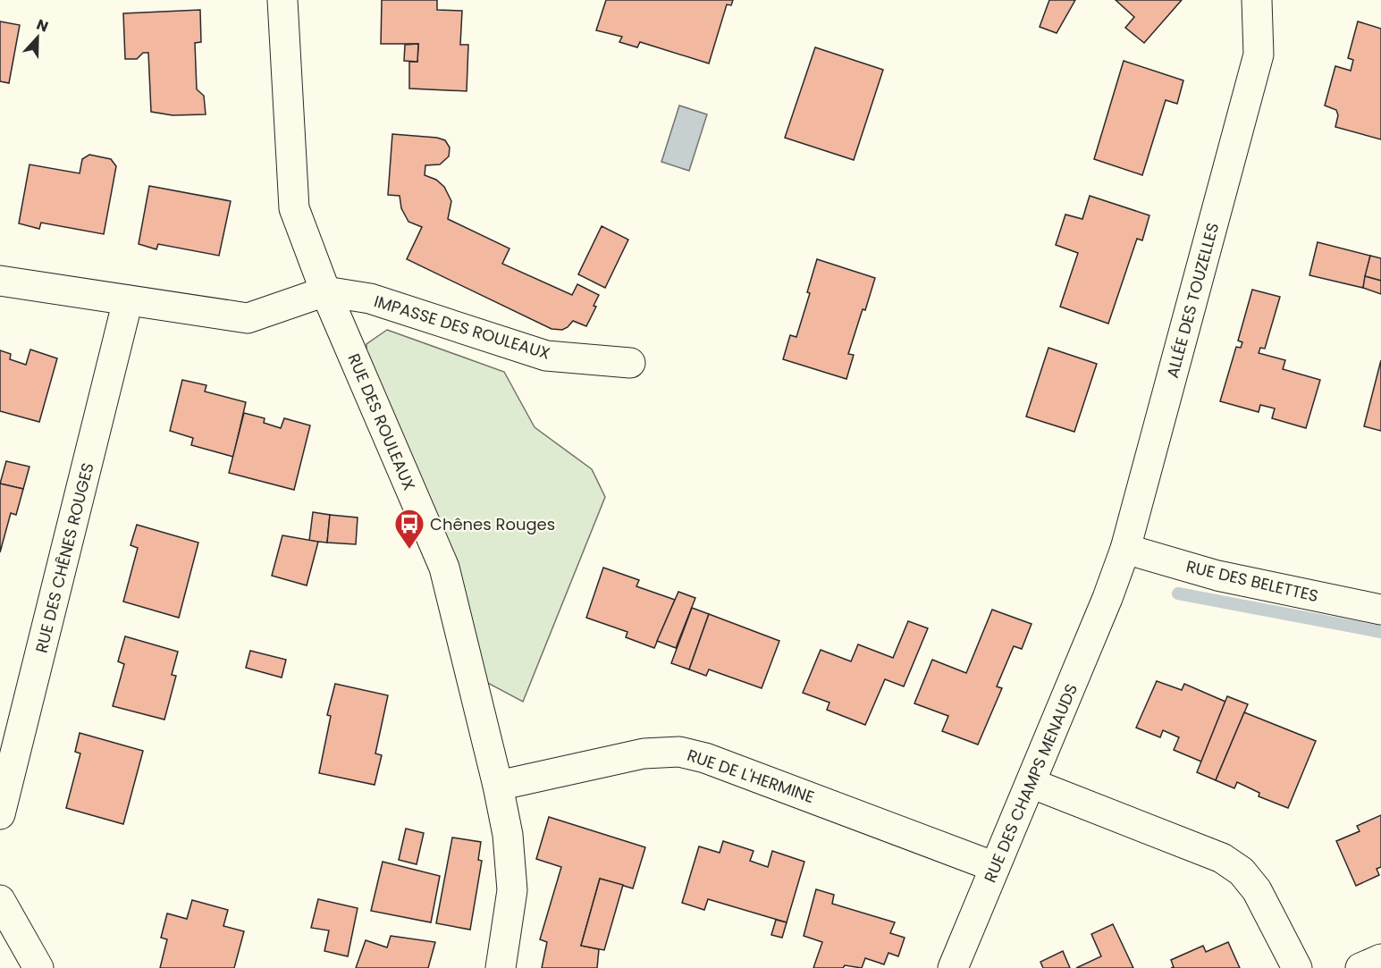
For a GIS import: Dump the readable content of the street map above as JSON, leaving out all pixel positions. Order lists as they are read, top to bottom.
{
  "streets": {
    "street": [
      "ALLÉE DES TOUZELLES",
      "IMPASSE DES ROULEAUX",
      "RUE DES ROULEAUX",
      "RUE DES CHÊNES ROUGES",
      "RUE DES BELETTES",
      "RUE DE L'HERMINE",
      "RUE DES CHAMPS MENAUDS"
    ]
  },
  "crossings": [
    ["ALLÉE DES TOUZELLES", "RUE DES BELETTES"],
    ["ALLÉE DES TOUZELLES", "RUE DES CHAMPS MENAUDS"],
    ["IMPASSE DES ROULEAUX", "RUE DES ROULEAUX"],
    ["RUE DES ROULEAUX", "RUE DE L'HERMINE"],
    ["RUE DE L'HERMINE", "RUE DES CHAMPS MENAUDS"]
  ],
  "places": {
    "bus stop": ["Chênes Rouges"]
  },
  "north": "top"
}
